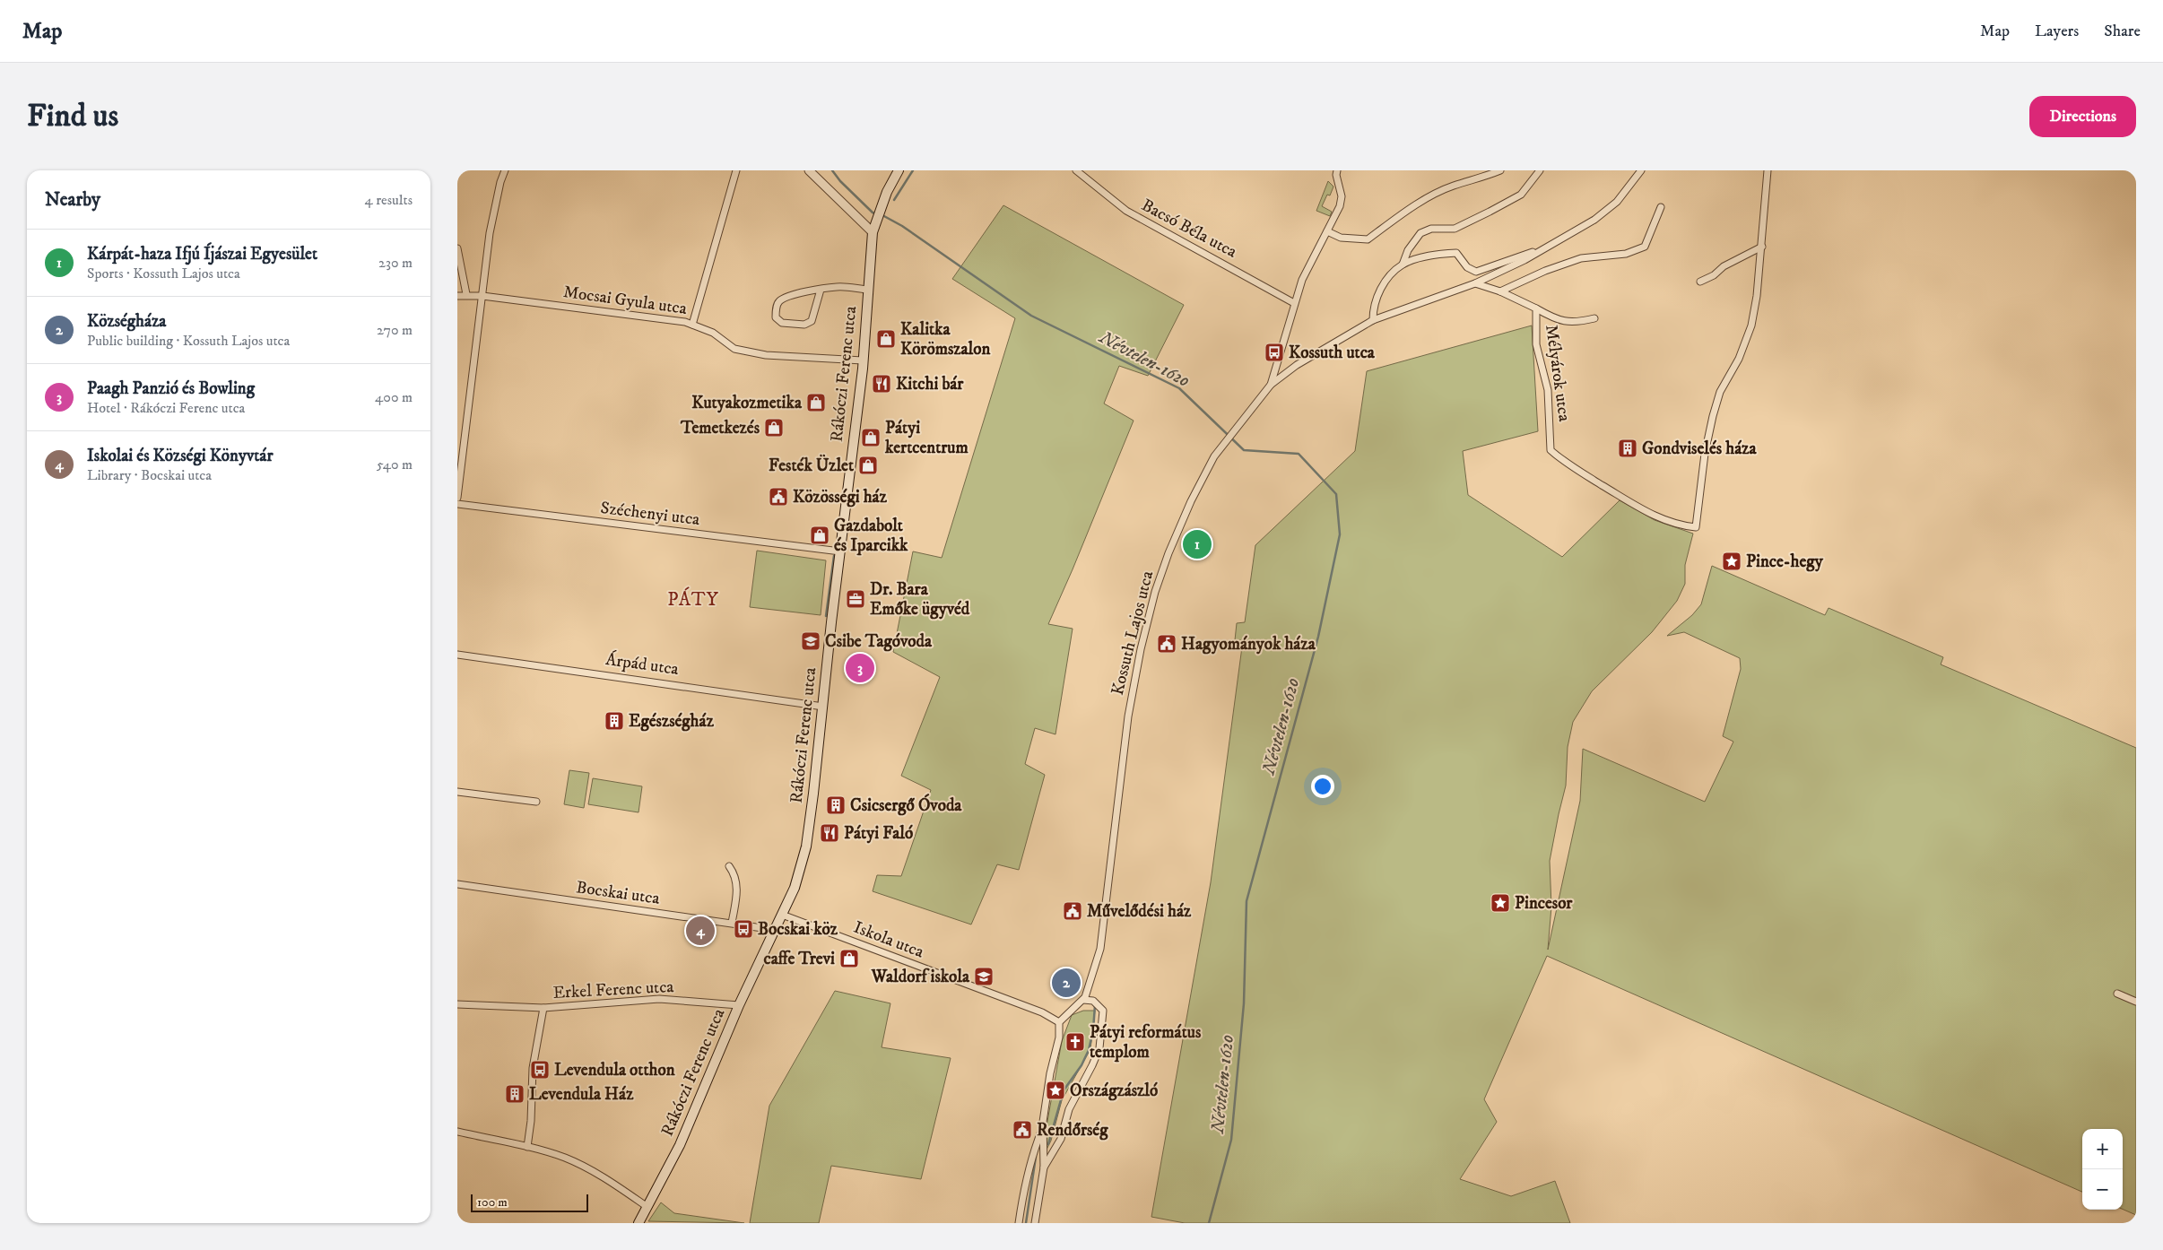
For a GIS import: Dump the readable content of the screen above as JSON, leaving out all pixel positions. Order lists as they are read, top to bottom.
{
  "streets": {
    "main road": ["Rákóczi Ferenc utca"],
    "street": [
      "Bacsó Béla utca",
      "Mocsai Gyula utca",
      "Mélyárok utca",
      "Széchenyi utca",
      "Kossuth Lajos utca",
      "Árpád utca",
      "Bocskai utca",
      "Iskola utca",
      "Erkel Ferenc utca"
    ]
  },
  "crossings": [
    ["Bacsó Béla utca", "Kossuth Lajos utca"],
    ["Mocsai Gyula utca", "Rákóczi Ferenc utca"],
    ["Rákóczi Ferenc utca", "Széchenyi utca"],
    ["Rákóczi Ferenc utca", "Árpád utca"],
    ["Rákóczi Ferenc utca", "Bocskai utca"],
    ["Rákóczi Ferenc utca", "Iskola utca"],
    ["Rákóczi Ferenc utca", "Erkel Ferenc utca"],
    ["Kossuth Lajos utca", "Iskola utca"]
  ],
  "districts": ["PÁTY"],
  "water": ["Névtelen-1620"],
  "places": {
    "shop": [
      "Kalitka Körömszalon",
      "Kutyakozmetika",
      "Temetkezés",
      "Pátyi kertcentrum",
      "Festék Üzlet",
      "Gazdabolt és Iparcikk",
      "caffe Trevi"
    ],
    "bus stop": ["Kossuth utca", "Bocskai köz", "Levendula otthon"],
    "restaurant": ["Kitchi bár", "Pátyi Faló"],
    "building": [
      "Gondviselés háza",
      "Egészségház",
      "Csicsergő Óvoda",
      "Levendula Ház"
    ],
    "public building": [
      "Közösségi ház",
      "Hagyományok háza",
      "Művelődési ház",
      "Rendőrség"
    ],
    "place": ["Pince-hegy", "Pincesor", "Országzászló"],
    "office": ["Dr. Bara Emőke ügyvéd"],
    "school or university": ["Csibe Tagóvoda", "Waldorf iskola"],
    "church": ["Pátyi református templom"]
  },
  "scale_bar": "100 m",
  "page": {
    "header": "Map",
    "nav": ["Map", "Layers", "Share"],
    "buttons": "Directions",
    "title": "Find us",
    "heading": ["Nearby", "4 results"],
    "list": [
      {
        "mark": "1",
        "name": "Kárpát-haza Ifjú Íjászai Egyesület",
        "note": "Sports · Kossuth Lajos utca",
        "value": "230 m"
      },
      {
        "mark": "2",
        "name": "Községháza",
        "note": "Public building · Kossuth Lajos utca",
        "value": "270 m"
      },
      {
        "mark": "3",
        "name": "Paagh Panzió és Bowling",
        "note": "Hotel · Rákóczi Ferenc utca",
        "value": "400 m"
      },
      {
        "mark": "4",
        "name": "Iskolai és Községi Könyvtár",
        "note": "Library · Bocskai utca",
        "value": "540 m"
      }
    ],
    "pins": [
      "1",
      "3",
      "4",
      "2"
    ],
    "map_buttons": ["+", "−"],
    "scale": "100 m"
  }
}
